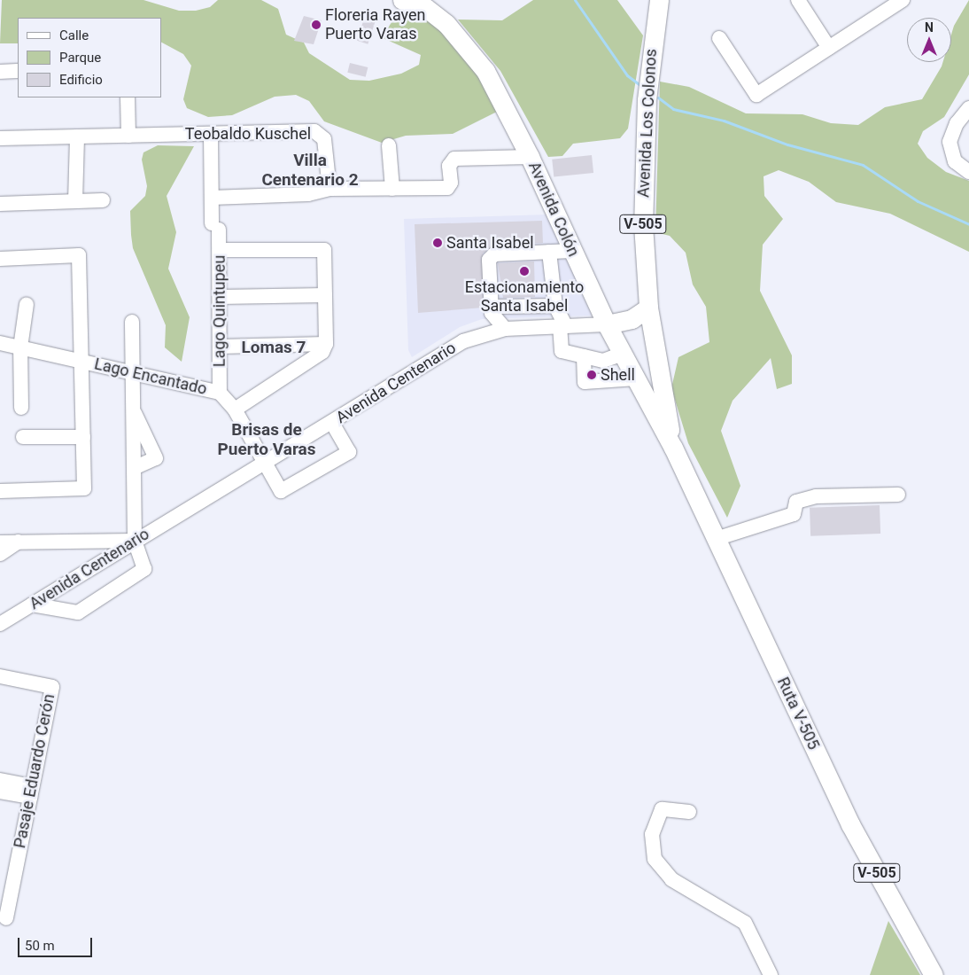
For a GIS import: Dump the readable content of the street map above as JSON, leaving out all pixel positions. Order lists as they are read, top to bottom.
{
  "streets": {
    "main road": [
      "Avenida Los Colonos",
      "Avenida Colón",
      "V-505",
      "Ruta V-505"
    ],
    "street": [
      "Teobaldo Kuschel",
      "Lago Quintupeu",
      "Lago Encantado",
      "Avenida Centenario",
      "Pasaje Eduardo Cerón"
    ]
  },
  "crossings": [
    ["Avenida Los Colonos", "Avenida Colón"],
    ["Avenida Los Colonos", "Ruta V-505"],
    ["Teobaldo Kuschel", "Lago Quintupeu"],
    ["Avenida Colón", "Avenida Centenario"],
    ["Avenida Colón", "Ruta V-505"],
    ["Lago Quintupeu", "Lago Encantado"],
    ["Lago Encantado", "Avenida Centenario"]
  ],
  "districts": ["Villa Centenario 2", "Lomas 7", "Brisas de Puerto Varas"],
  "places": [
    "Floreria Rayen Puerto Varas",
    "Santa Isabel",
    "Estacionamiento Santa Isabel",
    "Shell"
  ],
  "legend": ["Calle", "Parque", "Edificio"],
  "scale_bar": "50 m",
  "north": "top"
}
